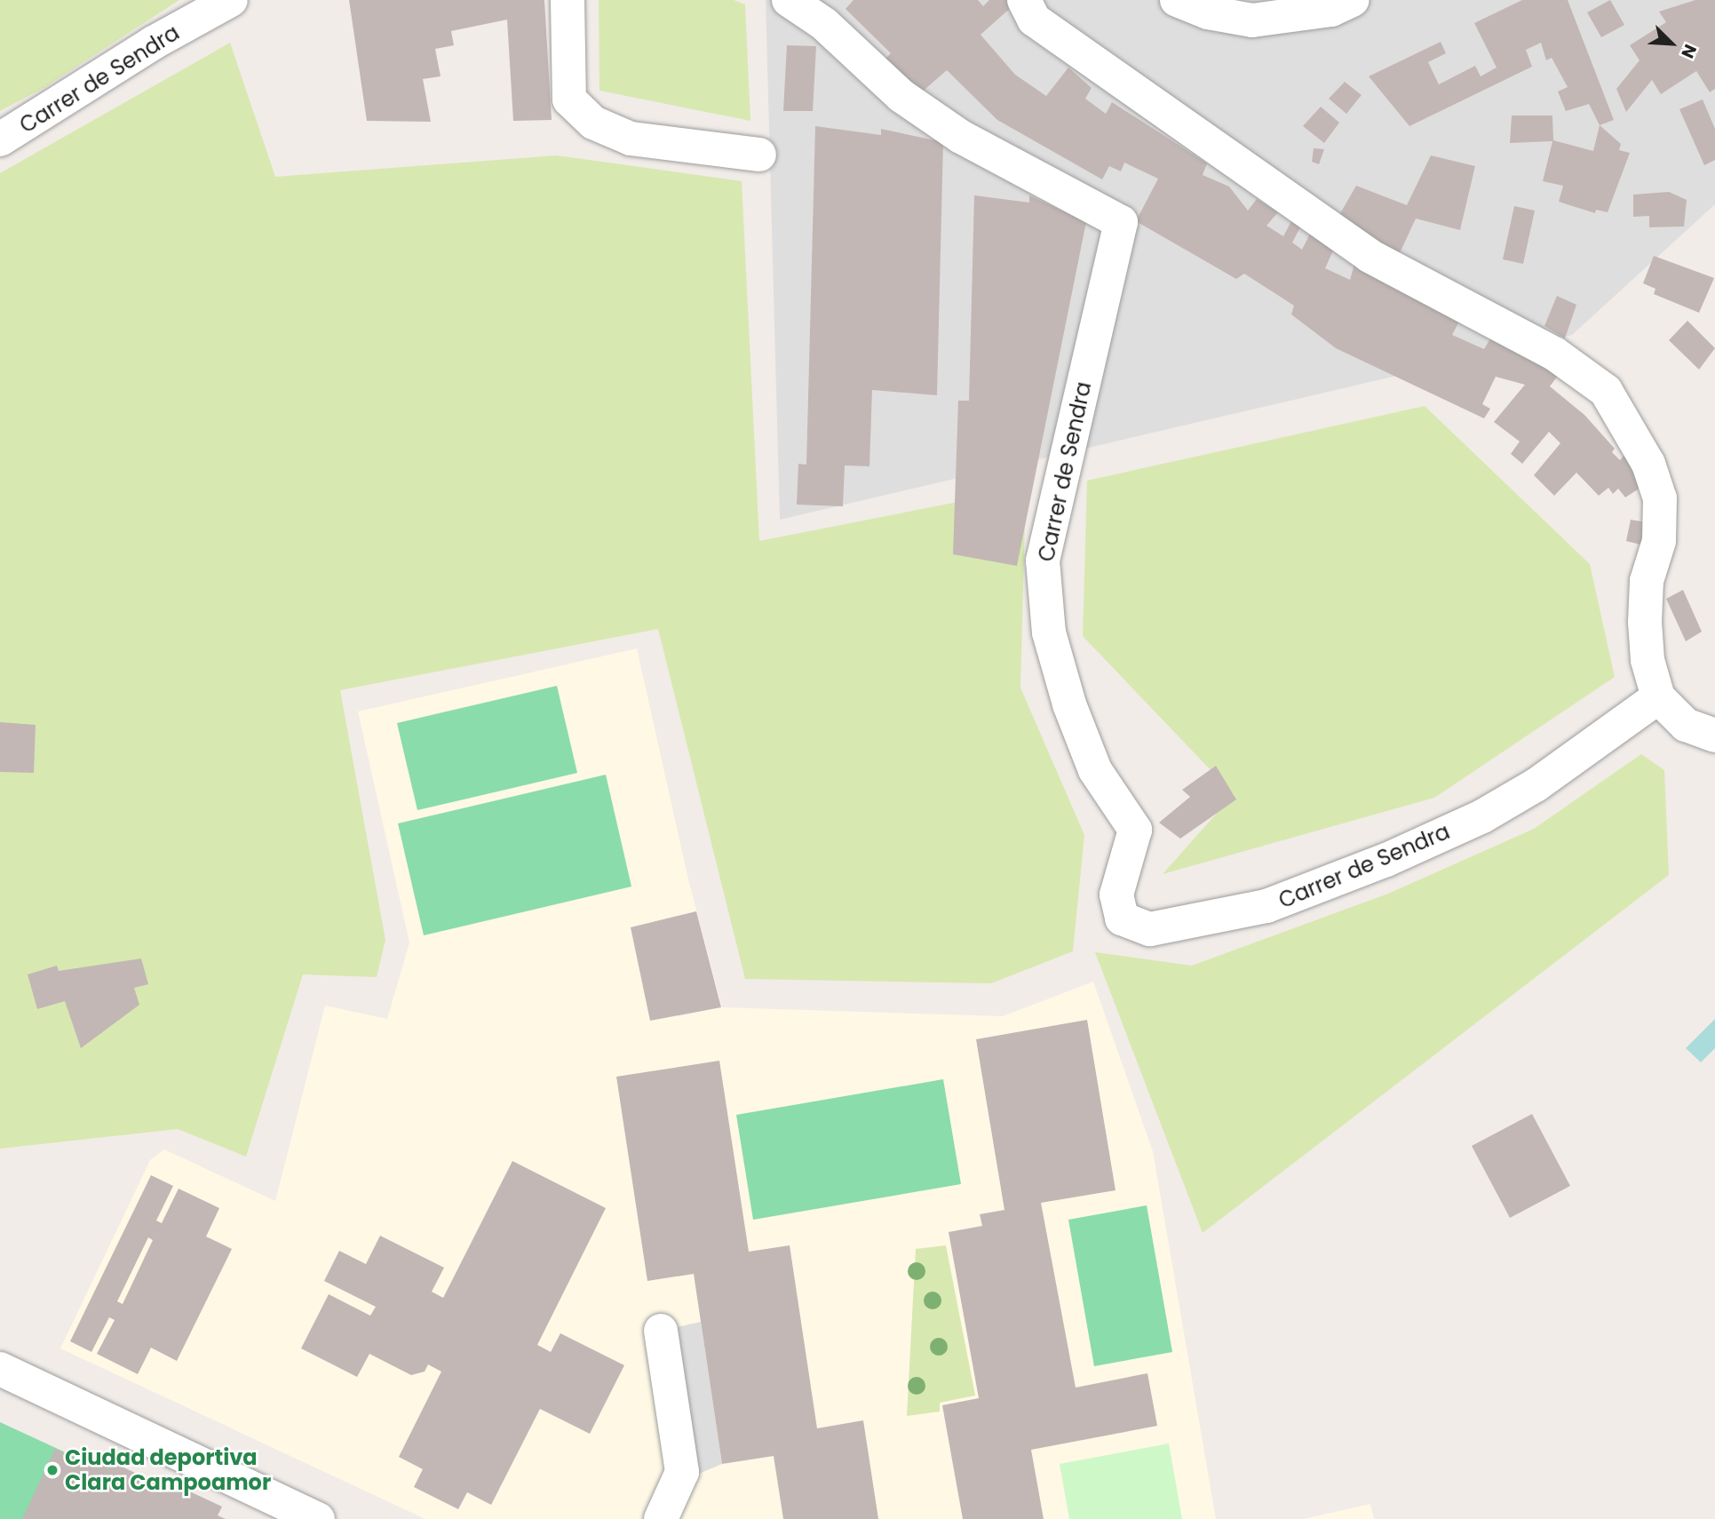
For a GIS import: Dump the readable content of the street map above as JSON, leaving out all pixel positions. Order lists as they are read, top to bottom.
{
  "streets": {
    "street": ["Carrer de Sendra"]
  },
  "places": ["Ciudad deportiva Clara Campoamor"],
  "north": "bottom right"
}
